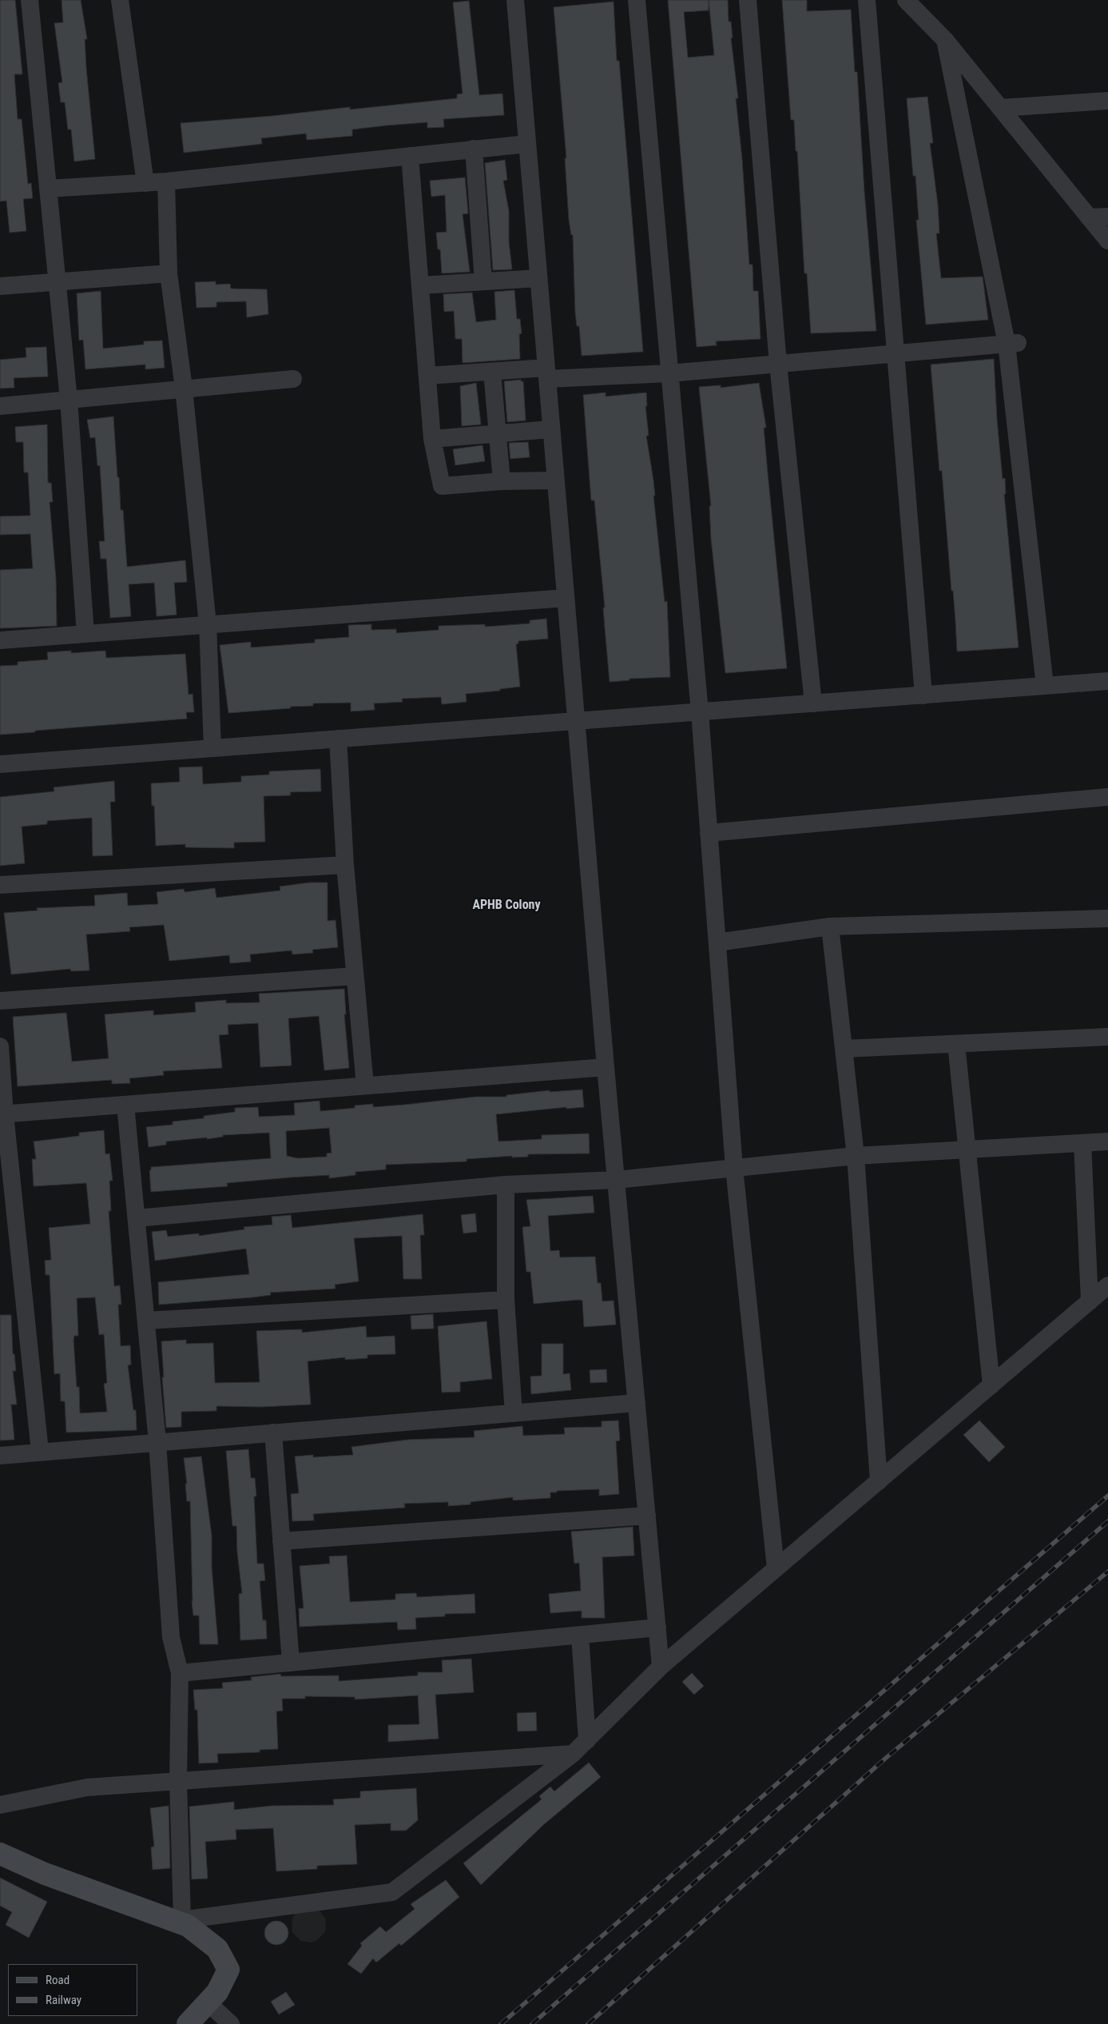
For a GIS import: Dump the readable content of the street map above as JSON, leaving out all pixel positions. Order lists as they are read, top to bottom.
{
  "districts": ["APHB Colony"],
  "legend": ["Road", "Railway"]
}
